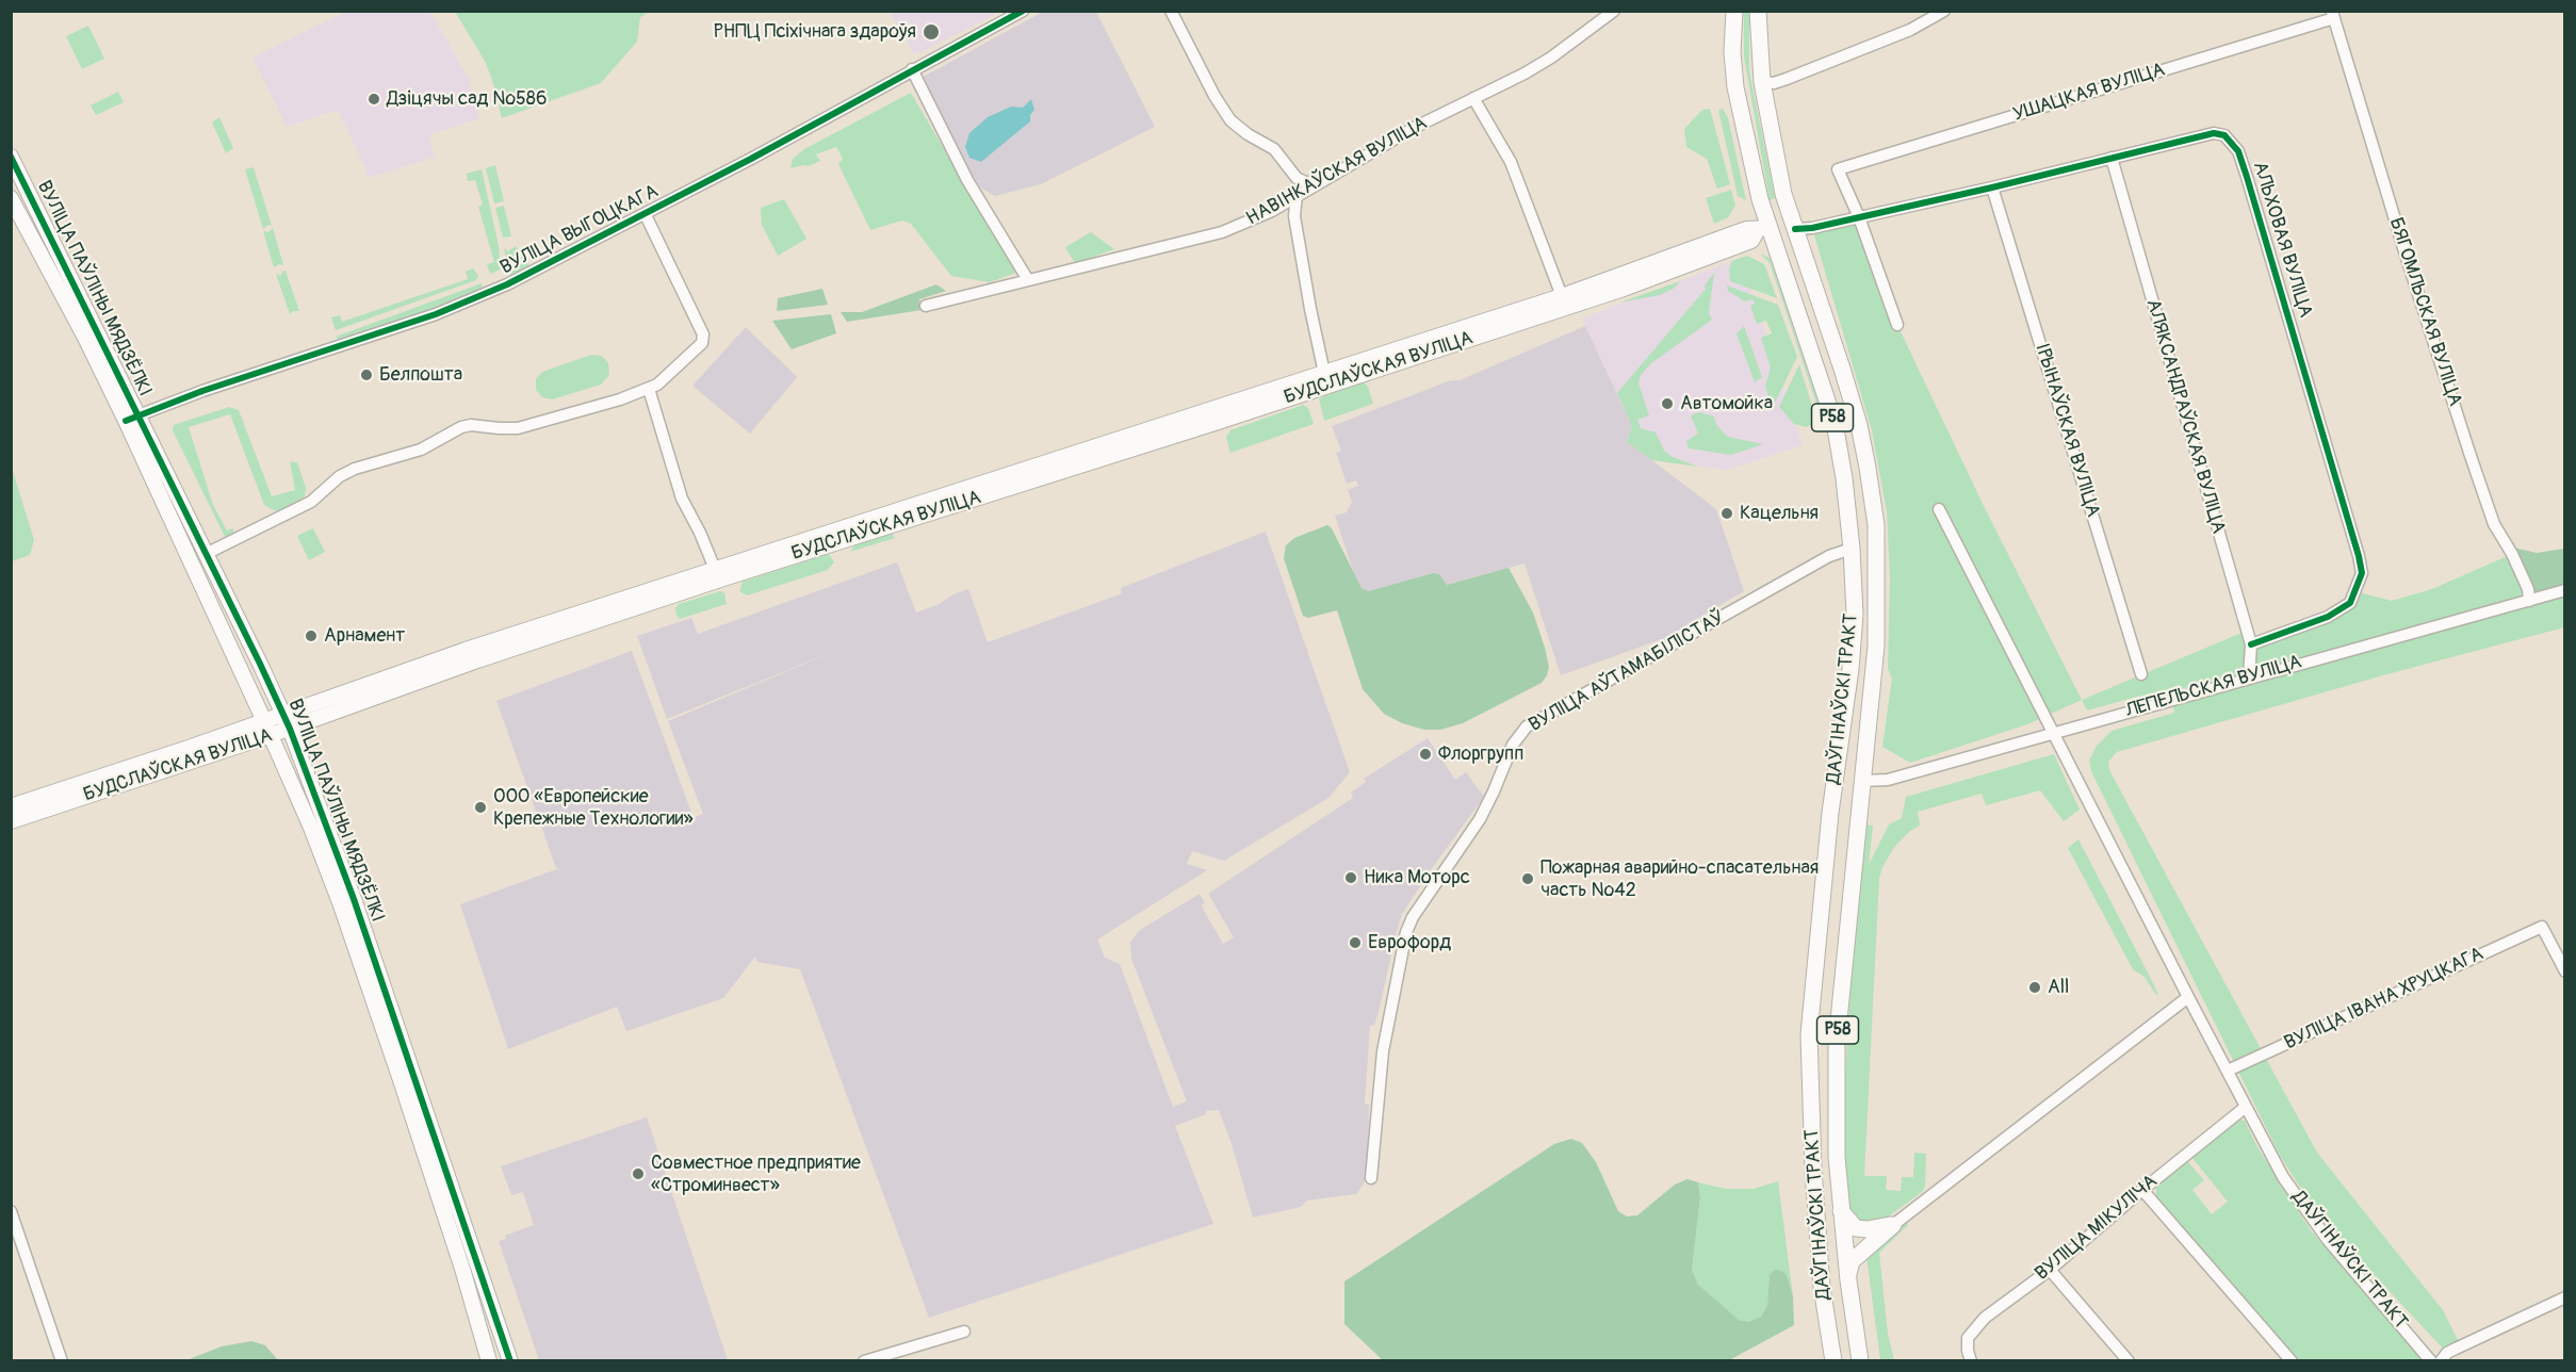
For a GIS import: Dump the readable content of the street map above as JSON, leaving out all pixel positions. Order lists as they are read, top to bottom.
{
  "streets": {
    "main road": [
      "ВУЛІЦА ПАЎЛІНЫ МЯДЗЁЛКІ",
      "БУДСЛАЎСКАЯ ВУЛІЦА",
      "Р58",
      "ДАЎГІНАЎСКІ ТРАКТ"
    ],
    "street": [
      "УШАЦКАЯ ВУЛІЦА",
      "НАВІНКАЎСКАЯ ВУЛІЦА",
      "ВУЛІЦА ВЫГОЦКАГА",
      "АЛЬХОВАЯ ВУЛІЦА",
      "БЯГОМЛЬСКАЯ ВУЛІЦА",
      "АЛЯКСАНДРАЎСКАЯ ВУЛІЦА",
      "ІРЫНАЎСКАЯ ВУЛІЦА",
      "ВУЛІЦА АЎТАМАБІЛІСТАЎ",
      "ЛЕПЕЛЬСКАЯ ВУЛІЦА",
      "ВУЛІЦА ІВАНА ХРУЦКАГА",
      "ВУЛІЦА МІКУЛІЧА"
    ]
  },
  "crossings": [
    ["УШАЦКАЯ ВУЛІЦА", "АЛЬХОВАЯ ВУЛІЦА"],
    ["УШАЦКАЯ ВУЛІЦА", "БЯГОМЛЬСКАЯ ВУЛІЦА"],
    ["ВУЛІЦА ВЫГОЦКАГА", "ВУЛІЦА ПАЎЛІНЫ МЯДЗЁЛКІ"],
    ["АЛЬХОВАЯ ВУЛІЦА", "АЛЯКСАНДРАЎСКАЯ ВУЛІЦА"],
    ["АЛЬХОВАЯ ВУЛІЦА", "ІРЫНАЎСКАЯ ВУЛІЦА"],
    ["АЛЬХОВАЯ ВУЛІЦА", "ДАЎГІНАЎСКІ ТРАКТ"],
    ["ВУЛІЦА ПАЎЛІНЫ МЯДЗЁЛКІ", "БУДСЛАЎСКАЯ ВУЛІЦА"],
    ["БЯГОМЛЬСКАЯ ВУЛІЦА", "ЛЕПЕЛЬСКАЯ ВУЛІЦА"],
    ["БУДСЛАЎСКАЯ ВУЛІЦА", "ДАЎГІНАЎСКІ ТРАКТ"],
    ["АЛЯКСАНДРАЎСКАЯ ВУЛІЦА", "ЛЕПЕЛЬСКАЯ ВУЛІЦА"],
    ["ВУЛІЦА АЎТАМАБІЛІСТАЎ", "ДАЎГІНАЎСКІ ТРАКТ"],
    ["ЛЕПЕЛЬСКАЯ ВУЛІЦА", "ДАЎГІНАЎСКІ ТРАКТ"],
    ["ДАЎГІНАЎСКІ ТРАКТ", "ВУЛІЦА ІВАНА ХРУЦКАГА"],
    ["ДАЎГІНАЎСКІ ТРАКТ", "ВУЛІЦА МІКУЛІЧА"]
  ],
  "places": [
    "РНПЦ Псіхічнага здароўя",
    "Дзіцячы сад №586",
    "Белпошта",
    "Автомойка",
    "Кацельня",
    "Арнамент",
    "Флоргрупп",
    "ООО «Европейские Крепежные Технологии»",
    "Ника Моторс",
    "Пожарная аварийно-спасательная часть №42",
    "Еврофорд",
    "All",
    "Совместное предприятие «Строминвест»"
  ]
}
